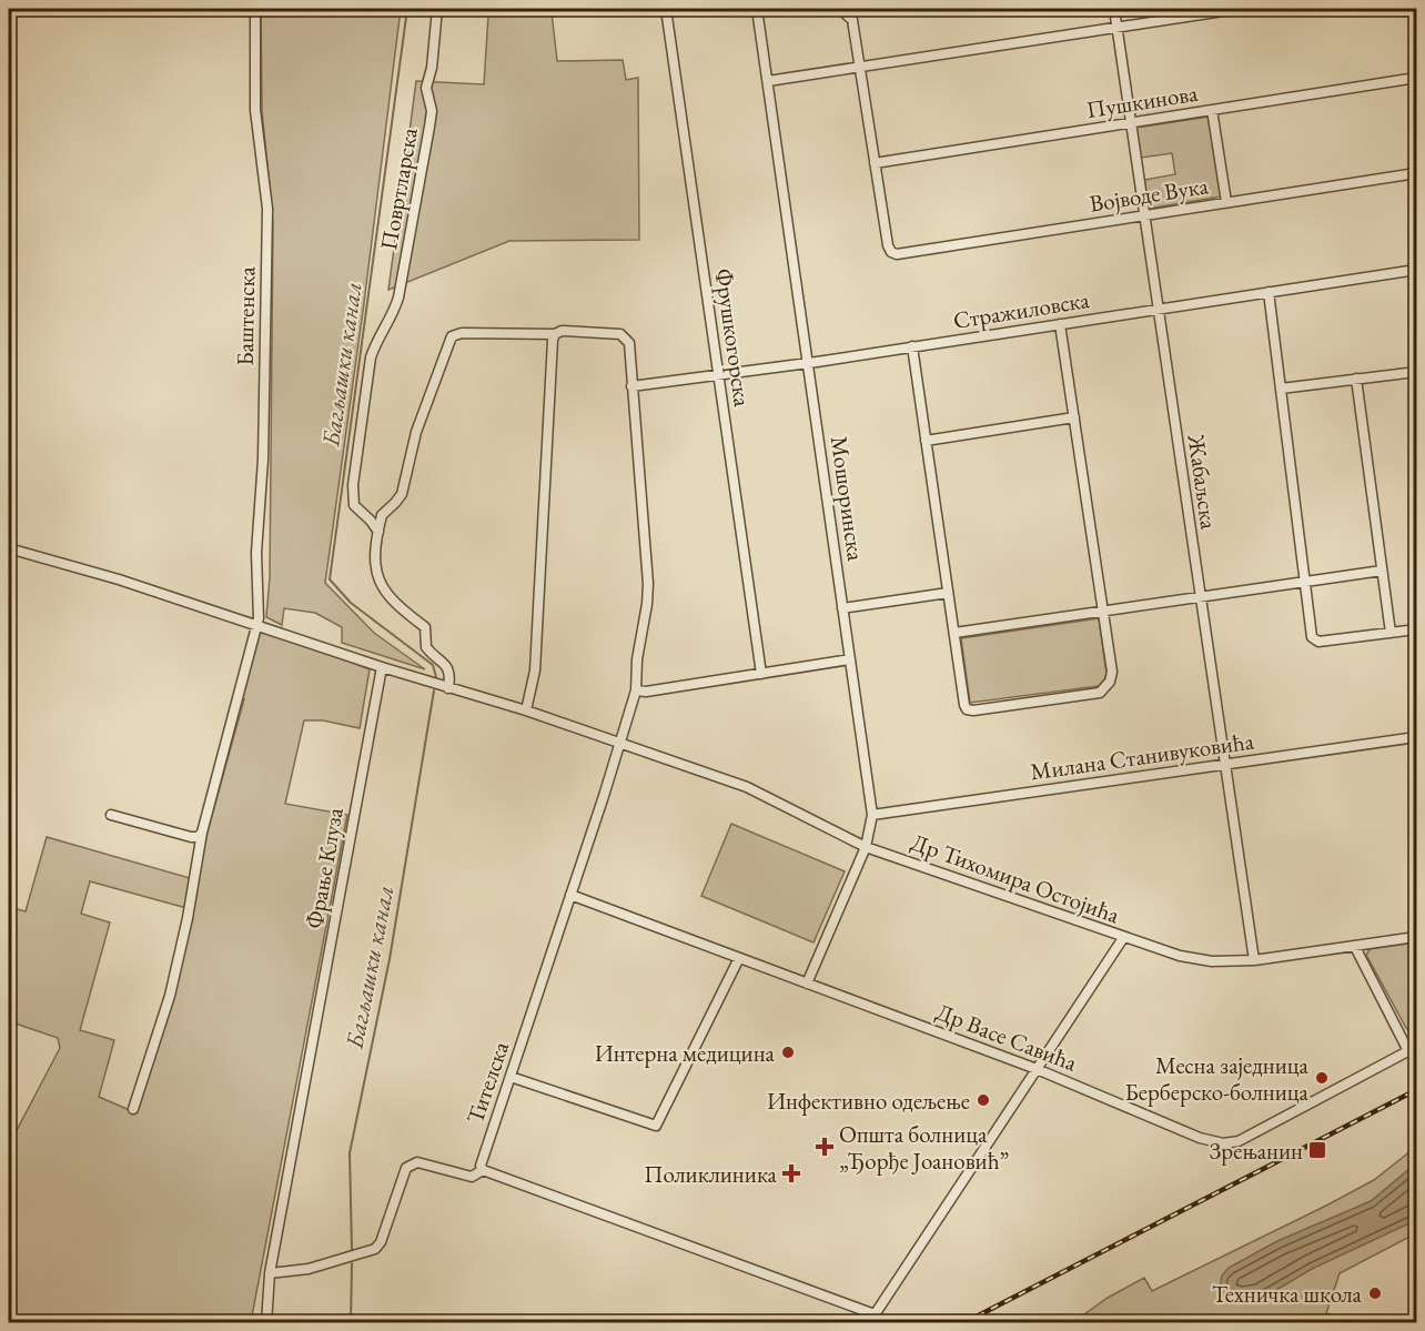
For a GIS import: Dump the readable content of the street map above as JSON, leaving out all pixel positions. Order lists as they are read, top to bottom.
{
  "streets": {
    "street": [
      "Пушкинова",
      "Повртларска",
      "Војводе Вука",
      "Стражиловска",
      "Баштенска",
      "Фрушкогорска",
      "Жабаљска",
      "Мошоринска",
      "Милана Станивуковића",
      "Фрање Клуза",
      "Др Тихомира Остојића",
      "Др Васе Савића",
      "Тителска"
    ]
  },
  "crossings": [
    ["Пушкинова", "Војводе Вука"],
    ["Пушкинова", "Жабаљска"],
    ["Војводе Вука", "Жабаљска"],
    ["Стражиловска", "Фрушкогорска"],
    ["Стражиловска", "Жабаљска"],
    ["Стражиловска", "Мошоринска"],
    ["Стражиловска", "Тителска"],
    ["Жабаљска", "Милана Станивуковића"],
    ["Жабаљска", "Др Тихомира Остојића"],
    ["Мошоринска", "Милана Станивуковића"],
    ["Мошоринска", "Др Тихомира Остојића"],
    ["Мошоринска", "Др Васе Савића"],
    ["Др Тихомира Остојића", "Тителска"],
    ["Др Васе Савића", "Тителска"]
  ],
  "water": ["Багљашки канал"],
  "places": {
    "other": [
      "Интерна медицина",
      "Месна заједница Берберско-болница",
      "Инфективно одељење",
      "Техничка школа"
    ],
    "health": ["Општа болница „Ђорђе Јоановић”", "Поликлиника"],
    "transit": ["Зрењанин"]
  }
}
